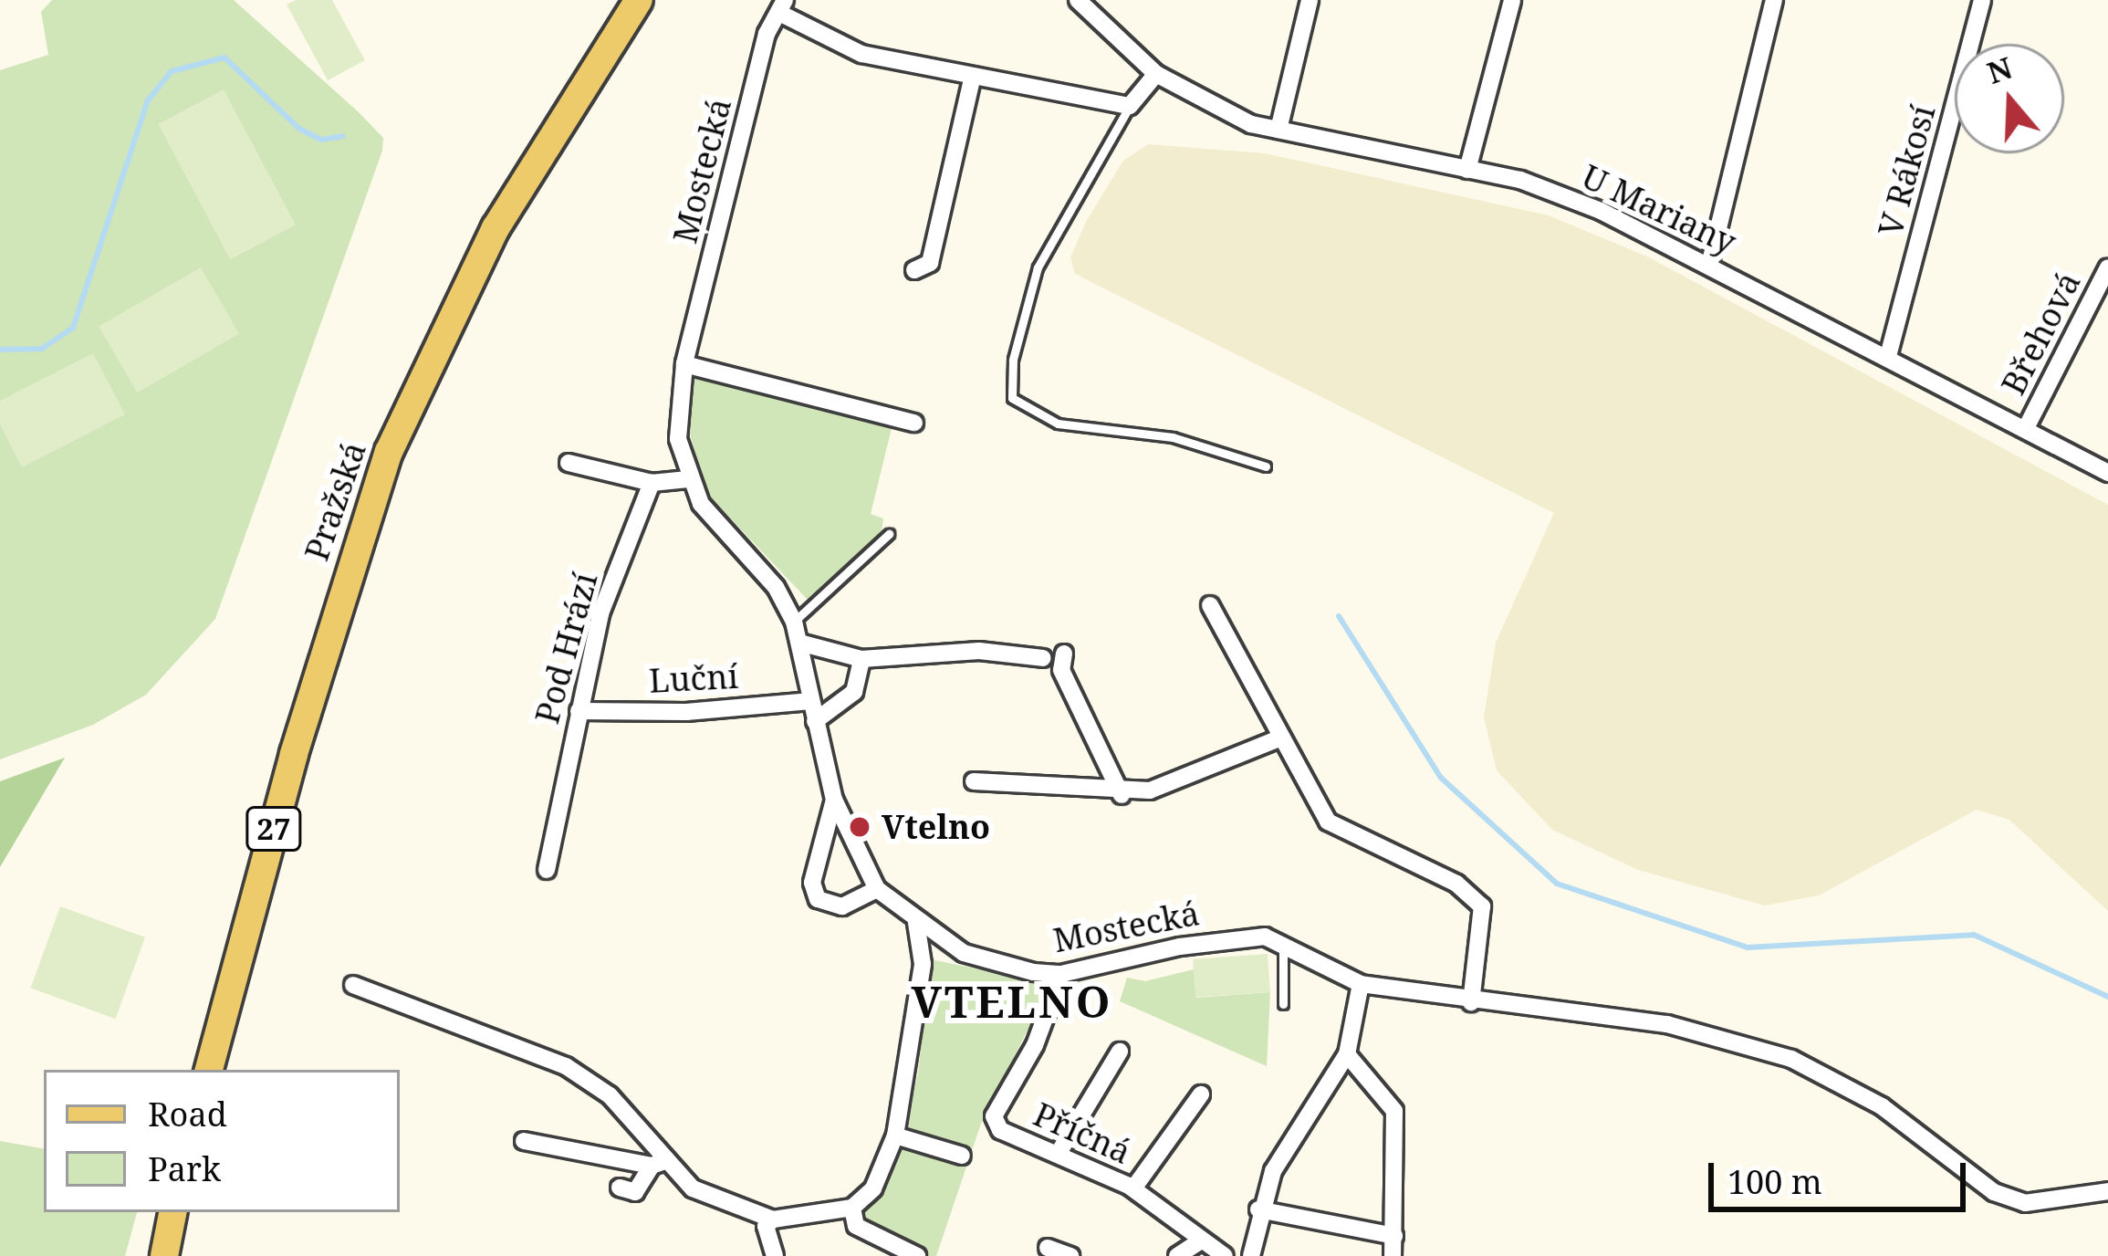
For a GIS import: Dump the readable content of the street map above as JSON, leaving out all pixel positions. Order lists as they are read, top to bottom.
{
  "streets": {
    "main road": ["Pražská", "27"],
    "street": [
      "Mostecká",
      "V Rákosí",
      "U Mariany",
      "Břehová",
      "Pod Hrází",
      "Luční",
      "Příčná"
    ]
  },
  "crossings": [
    ["Mostecká", "Luční"],
    ["Mostecká", "Příčná"],
    ["V Rákosí", "U Mariany"],
    ["U Mariany", "Břehová"],
    ["Pod Hrází", "Luční"]
  ],
  "districts": ["VTELNO"],
  "places": ["Vtelno"],
  "legend": ["Road", "Park"],
  "scale_bar": "100 m",
  "north": "top"
}
